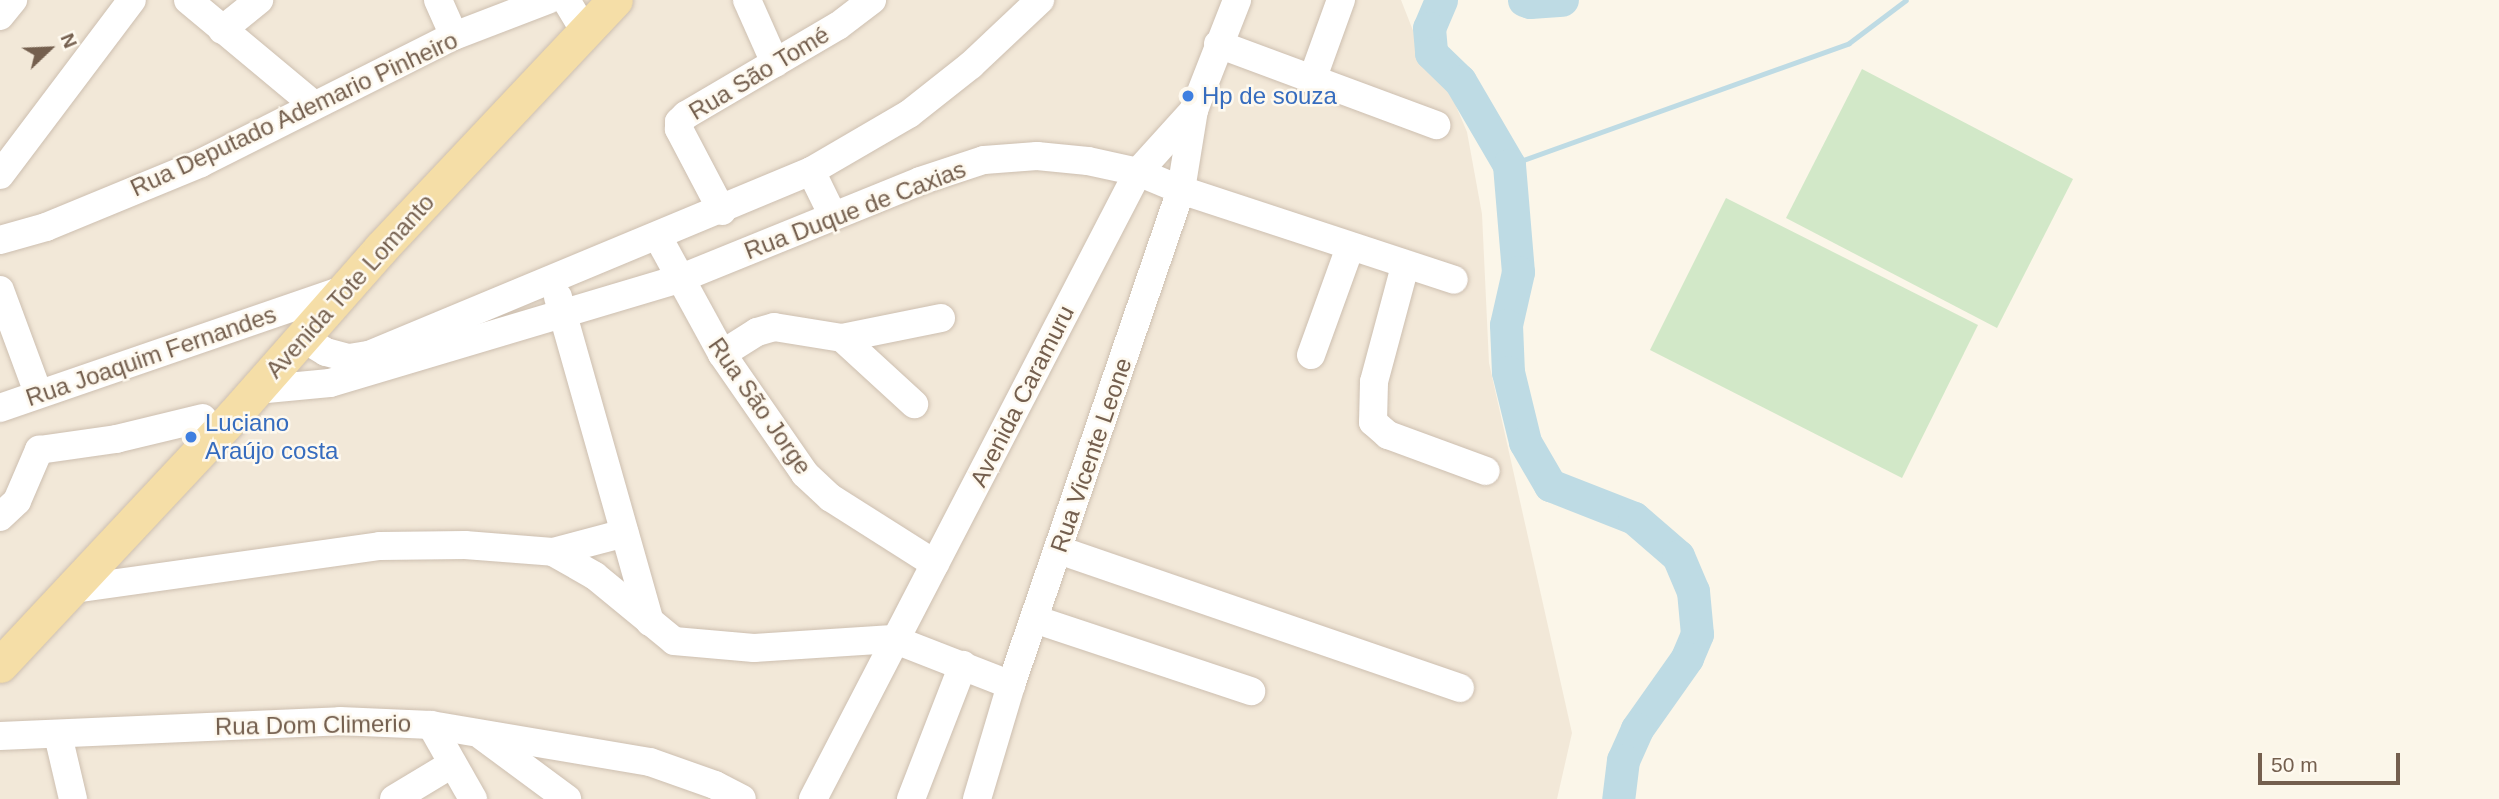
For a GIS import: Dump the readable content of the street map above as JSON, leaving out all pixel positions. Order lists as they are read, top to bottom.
{
  "streets": {
    "main road": ["Avenida Tote Lomanto"],
    "street": [
      "Rua São Tomé",
      "Rua Deputado Ademario Pinheiro",
      "Rua Duque de Caxias",
      "Rua Joaquim Fernandes",
      "Avenida Caramuru",
      "Rua São Jorge",
      "Rua Vicente Leone",
      "Rua Dom Climerio"
    ]
  },
  "crossings": [
    ["Rua São Tomé", "Rua Duque de Caxias"],
    ["Rua Duque de Caxias", "Avenida Tote Lomanto"],
    ["Rua Duque de Caxias", "Avenida Caramuru"],
    ["Rua Duque de Caxias", "Rua São Jorge"],
    ["Rua Duque de Caxias", "Rua Vicente Leone"],
    ["Avenida Tote Lomanto", "Rua Joaquim Fernandes"],
    ["Avenida Caramuru", "Rua São Jorge"],
    ["Avenida Caramuru", "Rua Vicente Leone"]
  ],
  "places": ["Hp de souza", "Luciano Araújo costa"],
  "scale_bar": "50 m",
  "north": "top right"
}
